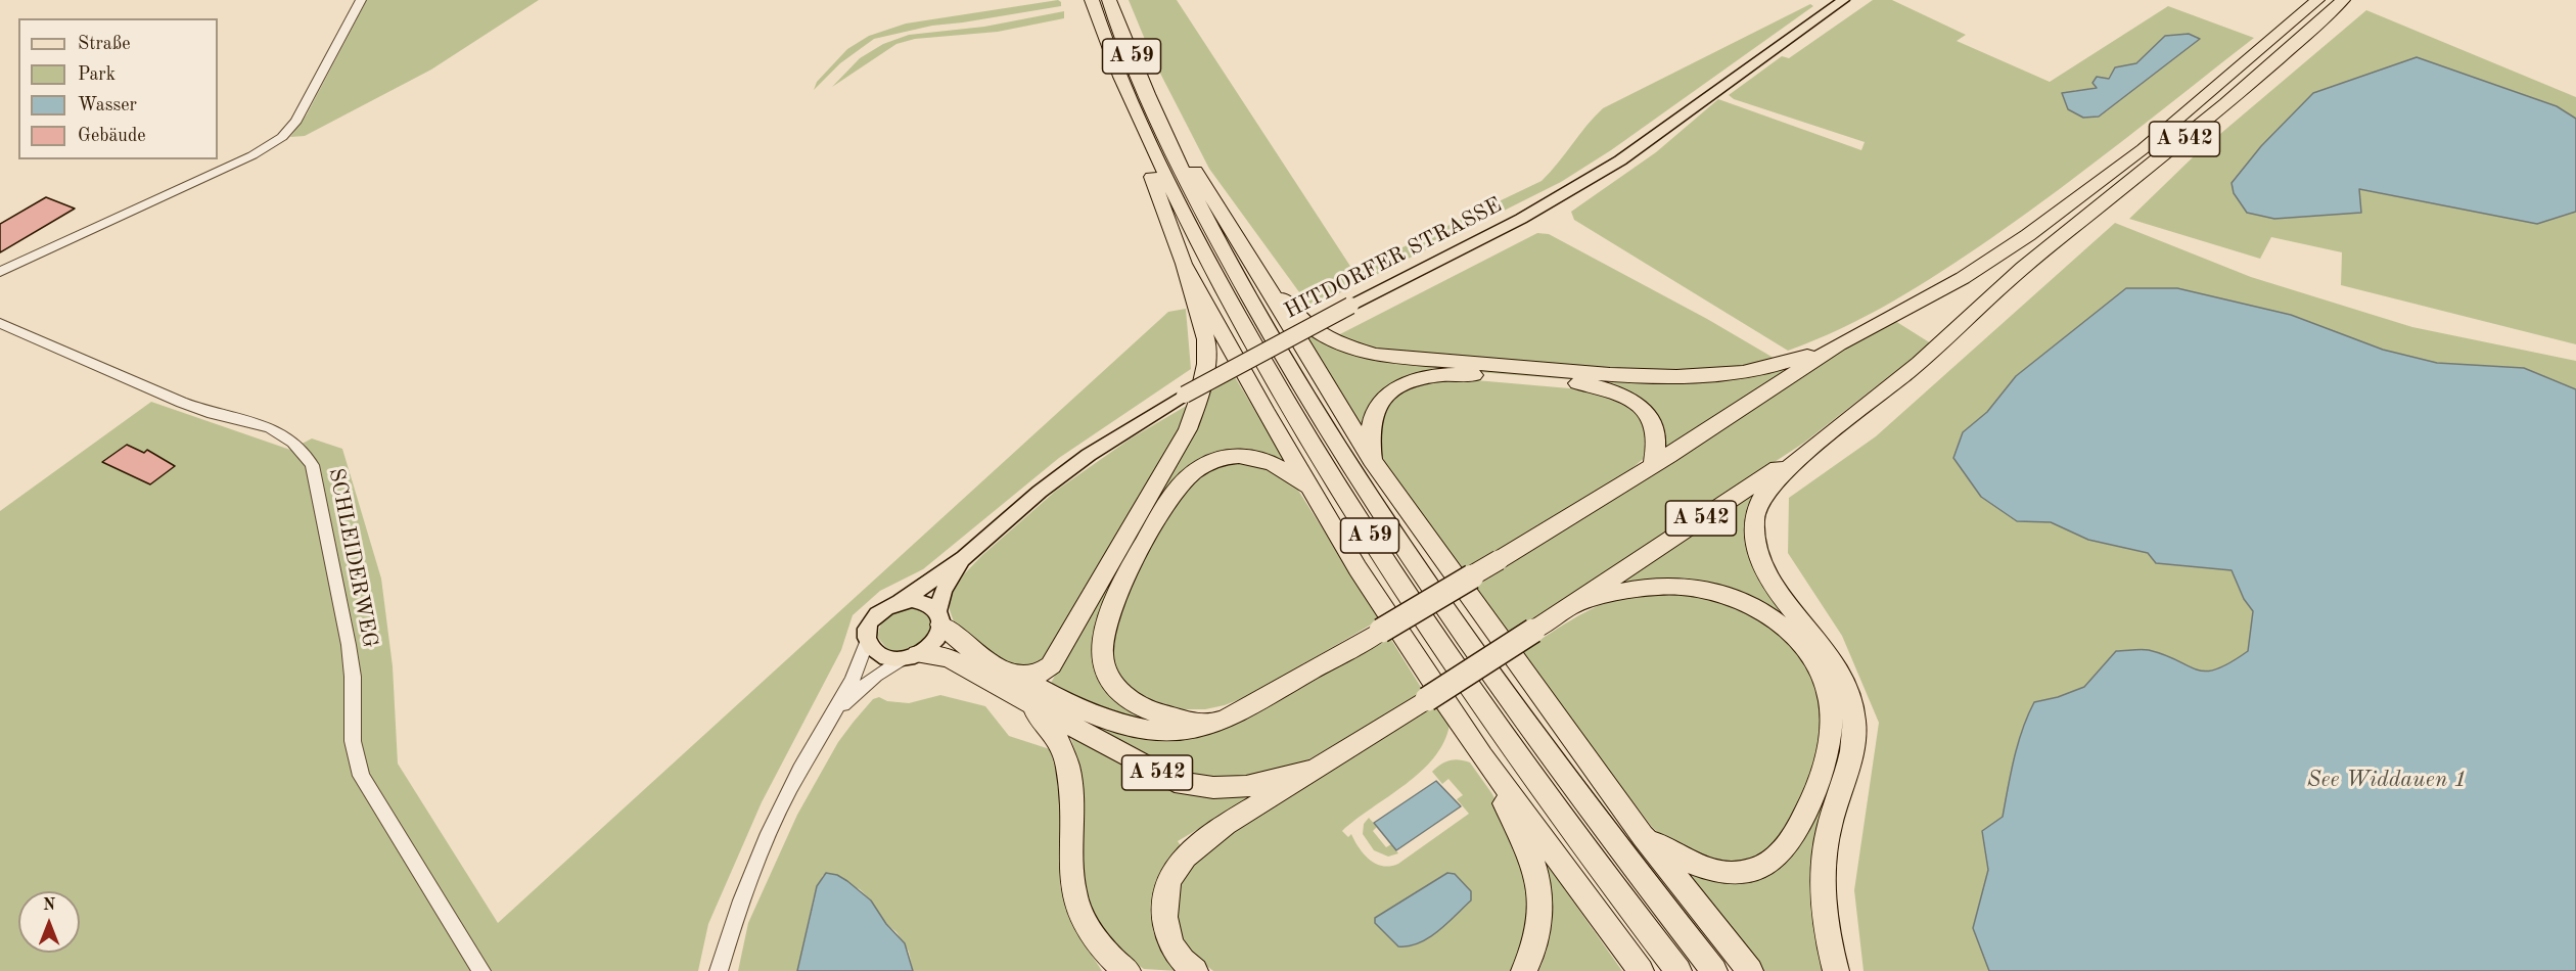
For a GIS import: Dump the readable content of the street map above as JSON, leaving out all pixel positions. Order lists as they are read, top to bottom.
{
  "streets": {
    "highway": ["A 59", "A 542"],
    "main road": ["HITDORFER STRASSE"],
    "street": ["SCHLEIDERWEG"]
  },
  "crossings": [
    ["A 542", "HITDORFER STRASSE"]
  ],
  "water": ["See Widdauen 1"],
  "legend": [
    "Straße",
    "Park",
    "Wasser",
    "Gebäude"
  ],
  "north": "top"
}
